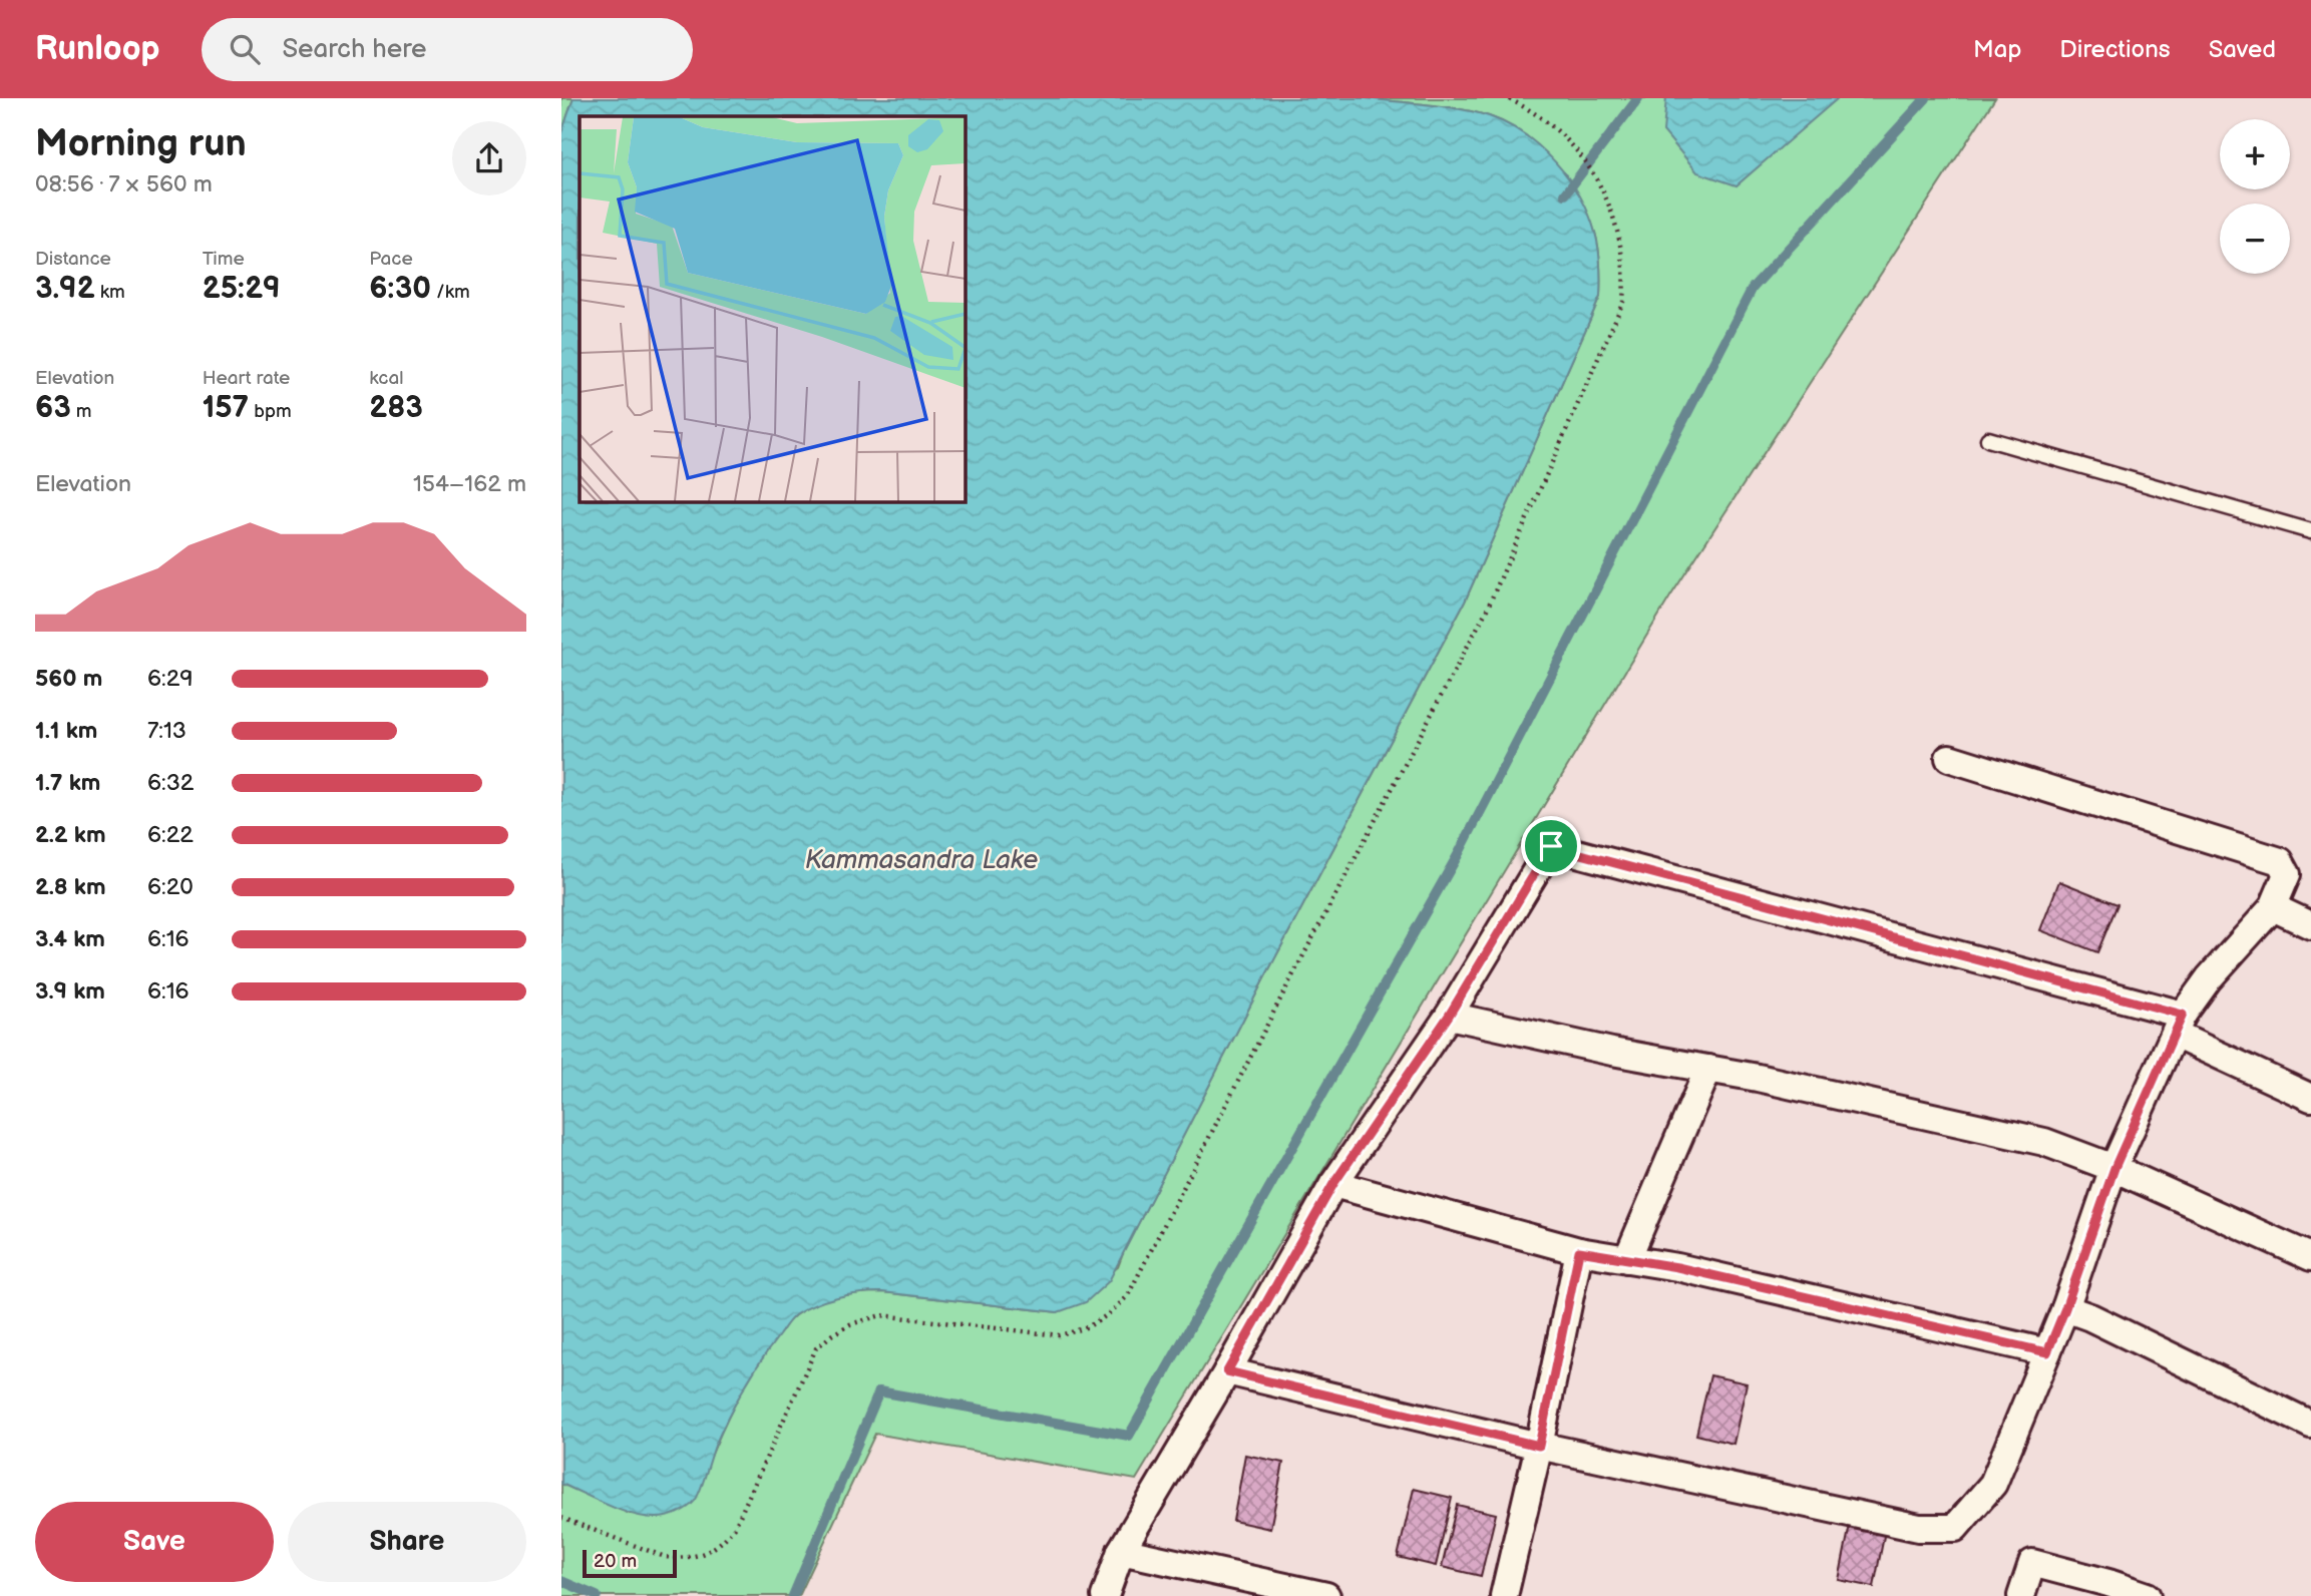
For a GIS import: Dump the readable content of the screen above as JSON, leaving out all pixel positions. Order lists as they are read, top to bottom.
{
  "water": ["Kammasandra Lake"],
  "scale_bar": "20 m",
  "page": {
    "header": "Runloop",
    "search": "Search here",
    "nav": ["Map", "Directions", "Saved"],
    "heading": ["Morning run", "08:56 · 7 × 560 m"],
    "map_buttons": ["+", "−"],
    "stats": [
      ["Distance", "3.92 km"],
      ["Time", "25:29"],
      ["Pace", "6:30 /km"],
      ["Elevation", "63 m"],
      ["Heart rate", "157 bpm"],
      ["kcal", "283"]
    ],
    "chart": ["Elevation", "154–162 m"],
    "list": [
      {
        "name": "560 m",
        "note": "6:29"
      },
      {
        "name": "1.1 km",
        "note": "7:13"
      },
      {
        "name": "1.7 km",
        "note": "6:32"
      },
      {
        "name": "2.2 km",
        "note": "6:22"
      },
      {
        "name": "2.8 km",
        "note": "6:20"
      },
      {
        "name": "3.4 km",
        "note": "6:16"
      },
      {
        "name": "3.9 km",
        "note": "6:16"
      }
    ],
    "buttons": ["Save", "Share"],
    "scale": "20 m"
  }
}
